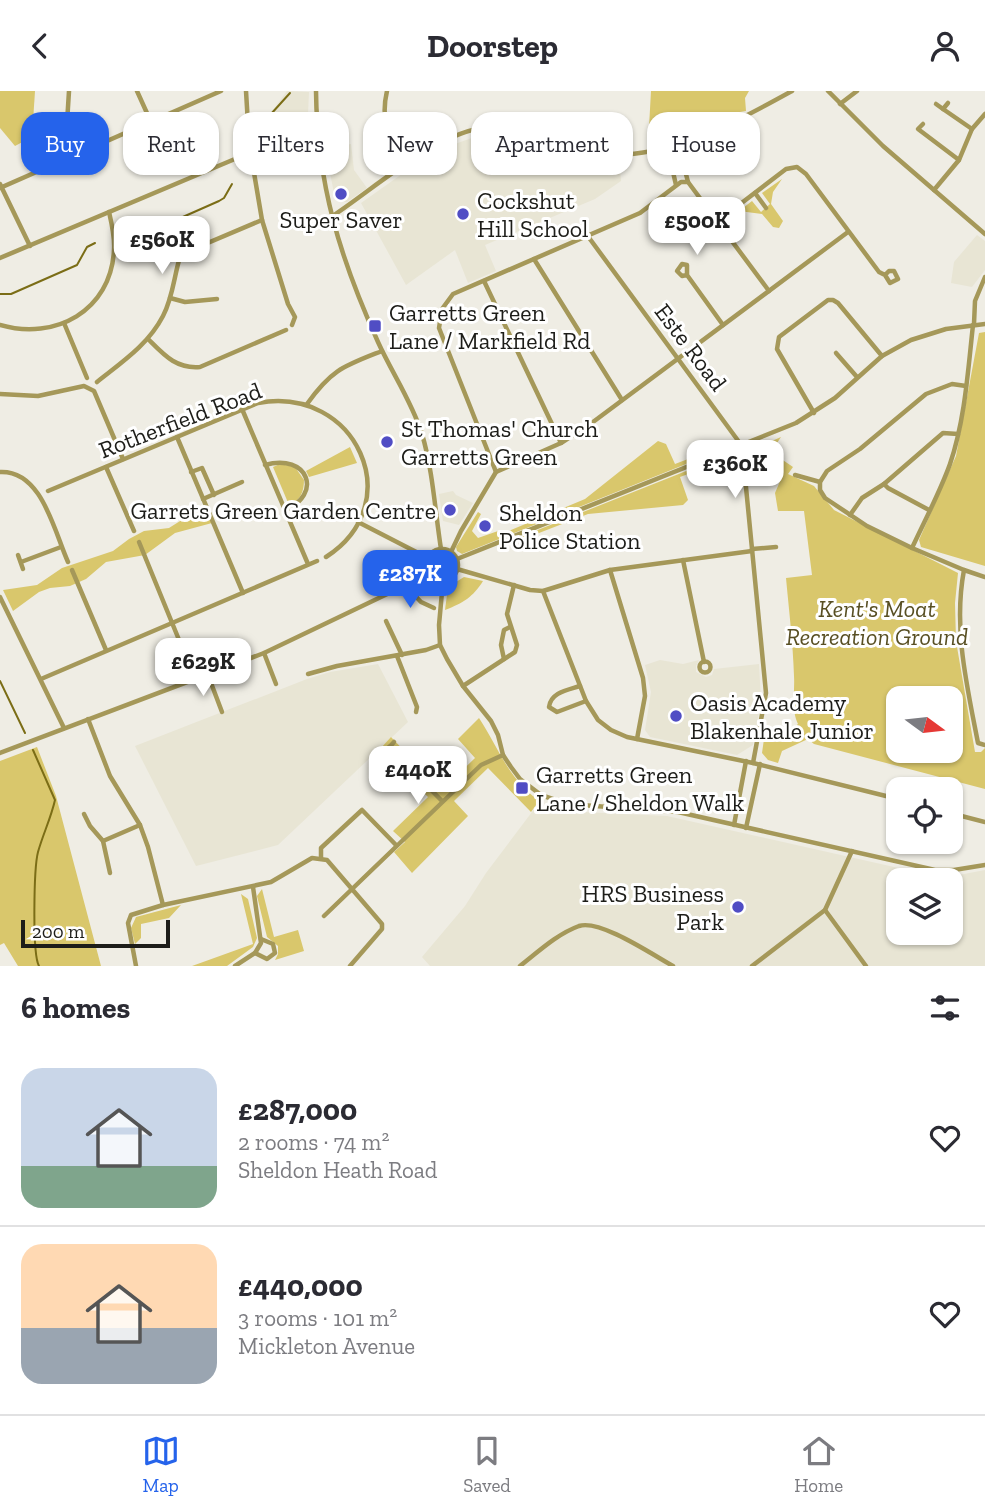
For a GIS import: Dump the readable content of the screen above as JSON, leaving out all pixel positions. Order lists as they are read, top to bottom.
{
  "streets": {
    "street": ["Este Road", "Rotherfield Road"]
  },
  "parks": ["Kent's Moat Recreation Ground"],
  "places": {
    "other": [
      "Super Saver",
      "Cockshut Hill School",
      "St Thomas' Church Garretts Green",
      "Garrets Green Garden Centre",
      "Sheldon Police Station",
      "Oasis Academy Blakenhale Junior",
      "HRS Business Park"
    ],
    "transit": ["Garretts Green Lane / Markfield Rd", "Garretts Green Lane / Sheldon Walk"]
  },
  "scale_bar": "200 m",
  "north": "right",
  "page": {
    "header": "Doorstep",
    "chip": [
      "Buy",
      "Rent",
      "Filters",
      "New",
      "Apartment",
      "House"
    ],
    "price": [
      "£500K",
      "£560K",
      "£360K",
      "£287K",
      "£629K",
      "£440K"
    ],
    "scale": "200 m",
    "heading": "6 homes",
    "list": [
      {
        "name": "£287,000",
        "note": "2 rooms · 74 m² · Sheldon Heath Road"
      },
      {
        "name": "£440,000",
        "note": "3 rooms · 101 m² · Mickleton Avenue"
      }
    ],
    "tabs": ["Map", "Saved", "Home"]
  }
}
